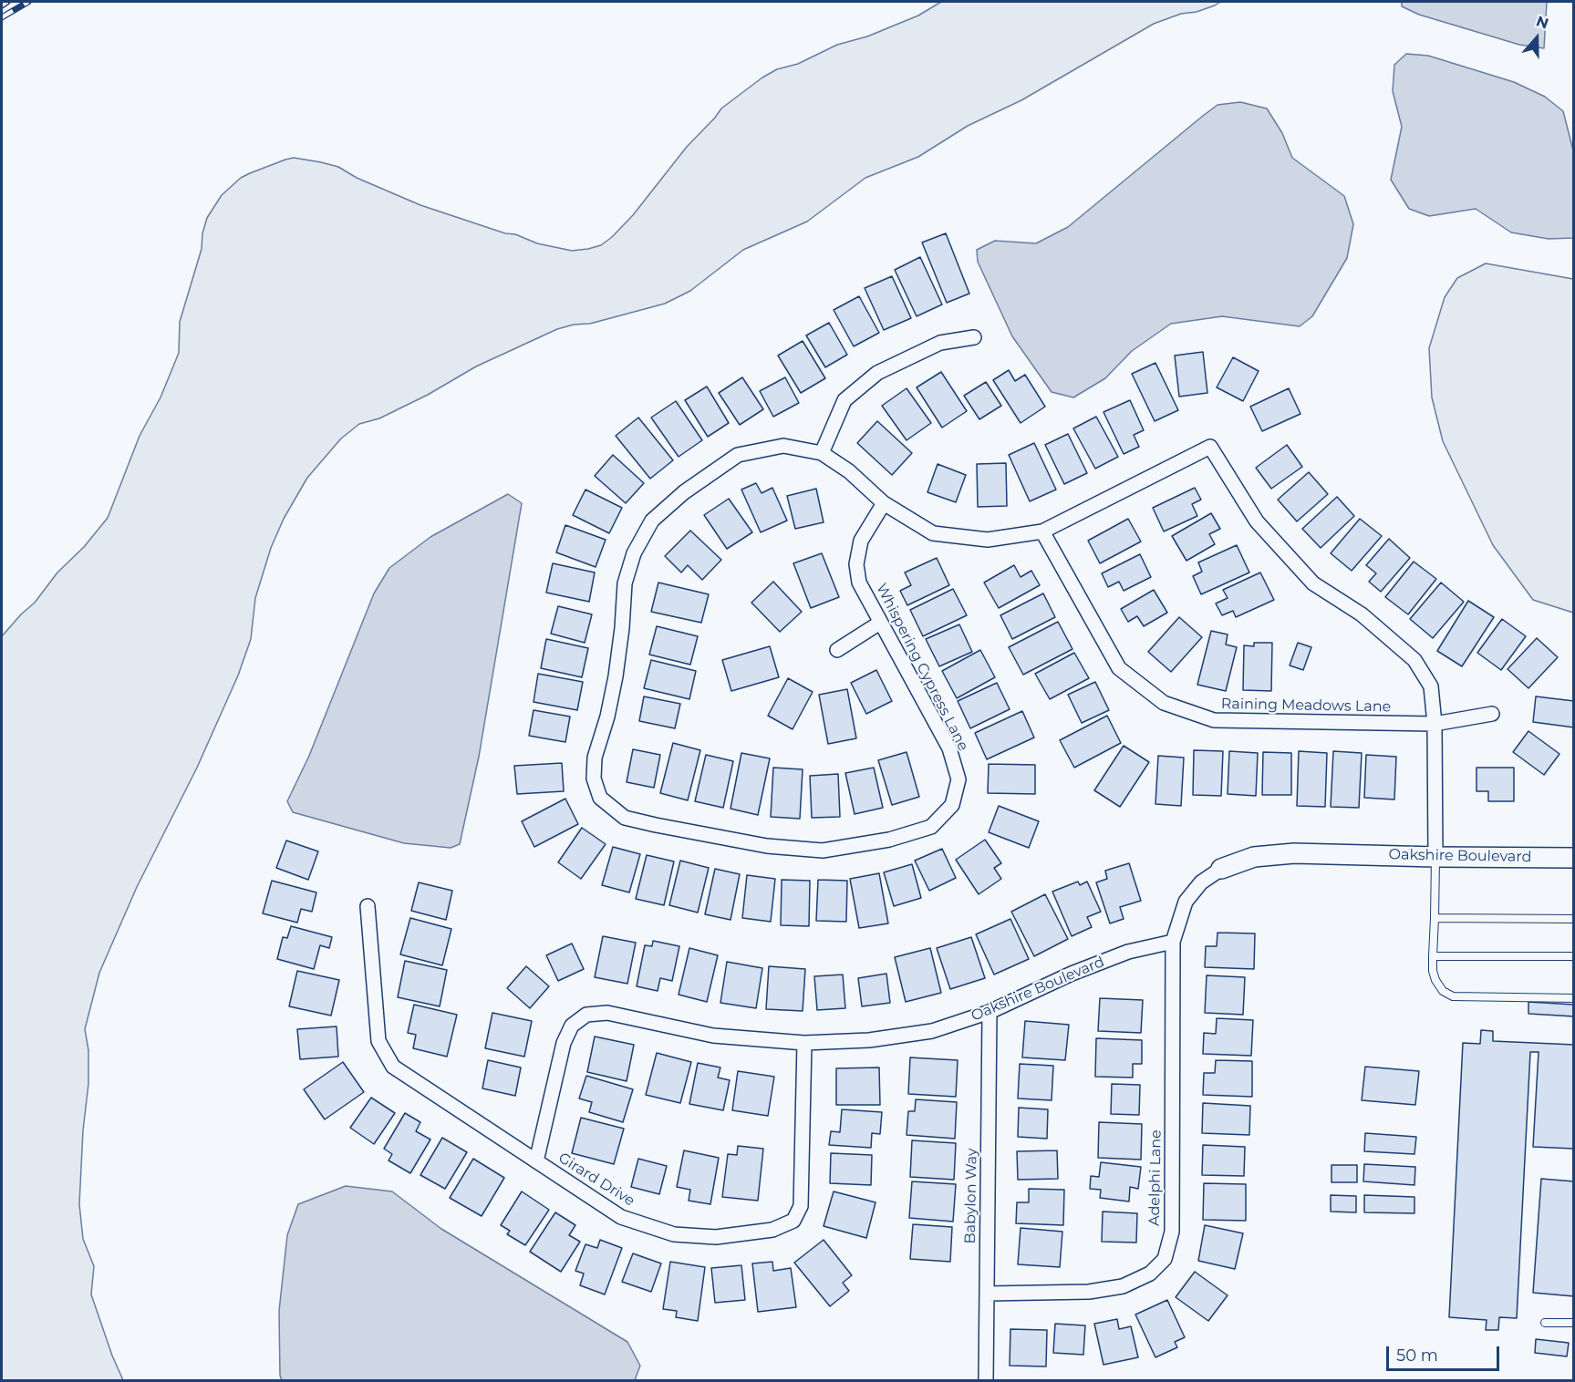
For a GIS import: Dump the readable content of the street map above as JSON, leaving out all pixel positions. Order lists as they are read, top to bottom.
{
  "streets": {
    "street": [
      "Whispering Cypress Lane",
      "Raining Meadows Lane",
      "Oakshire Boulevard",
      "Adelphi Lane",
      "Girard Drive",
      "Babylon Way"
    ]
  },
  "crossings": [
    ["Whispering Cypress Lane", "Raining Meadows Lane"],
    ["Whispering Cypress Lane", "Oakshire Boulevard"],
    ["Oakshire Boulevard", "Adelphi Lane"],
    ["Oakshire Boulevard", "Girard Drive"],
    ["Oakshire Boulevard", "Babylon Way"],
    ["Adelphi Lane", "Babylon Way"]
  ],
  "scale_bar": "50 m",
  "north": "top"
}
